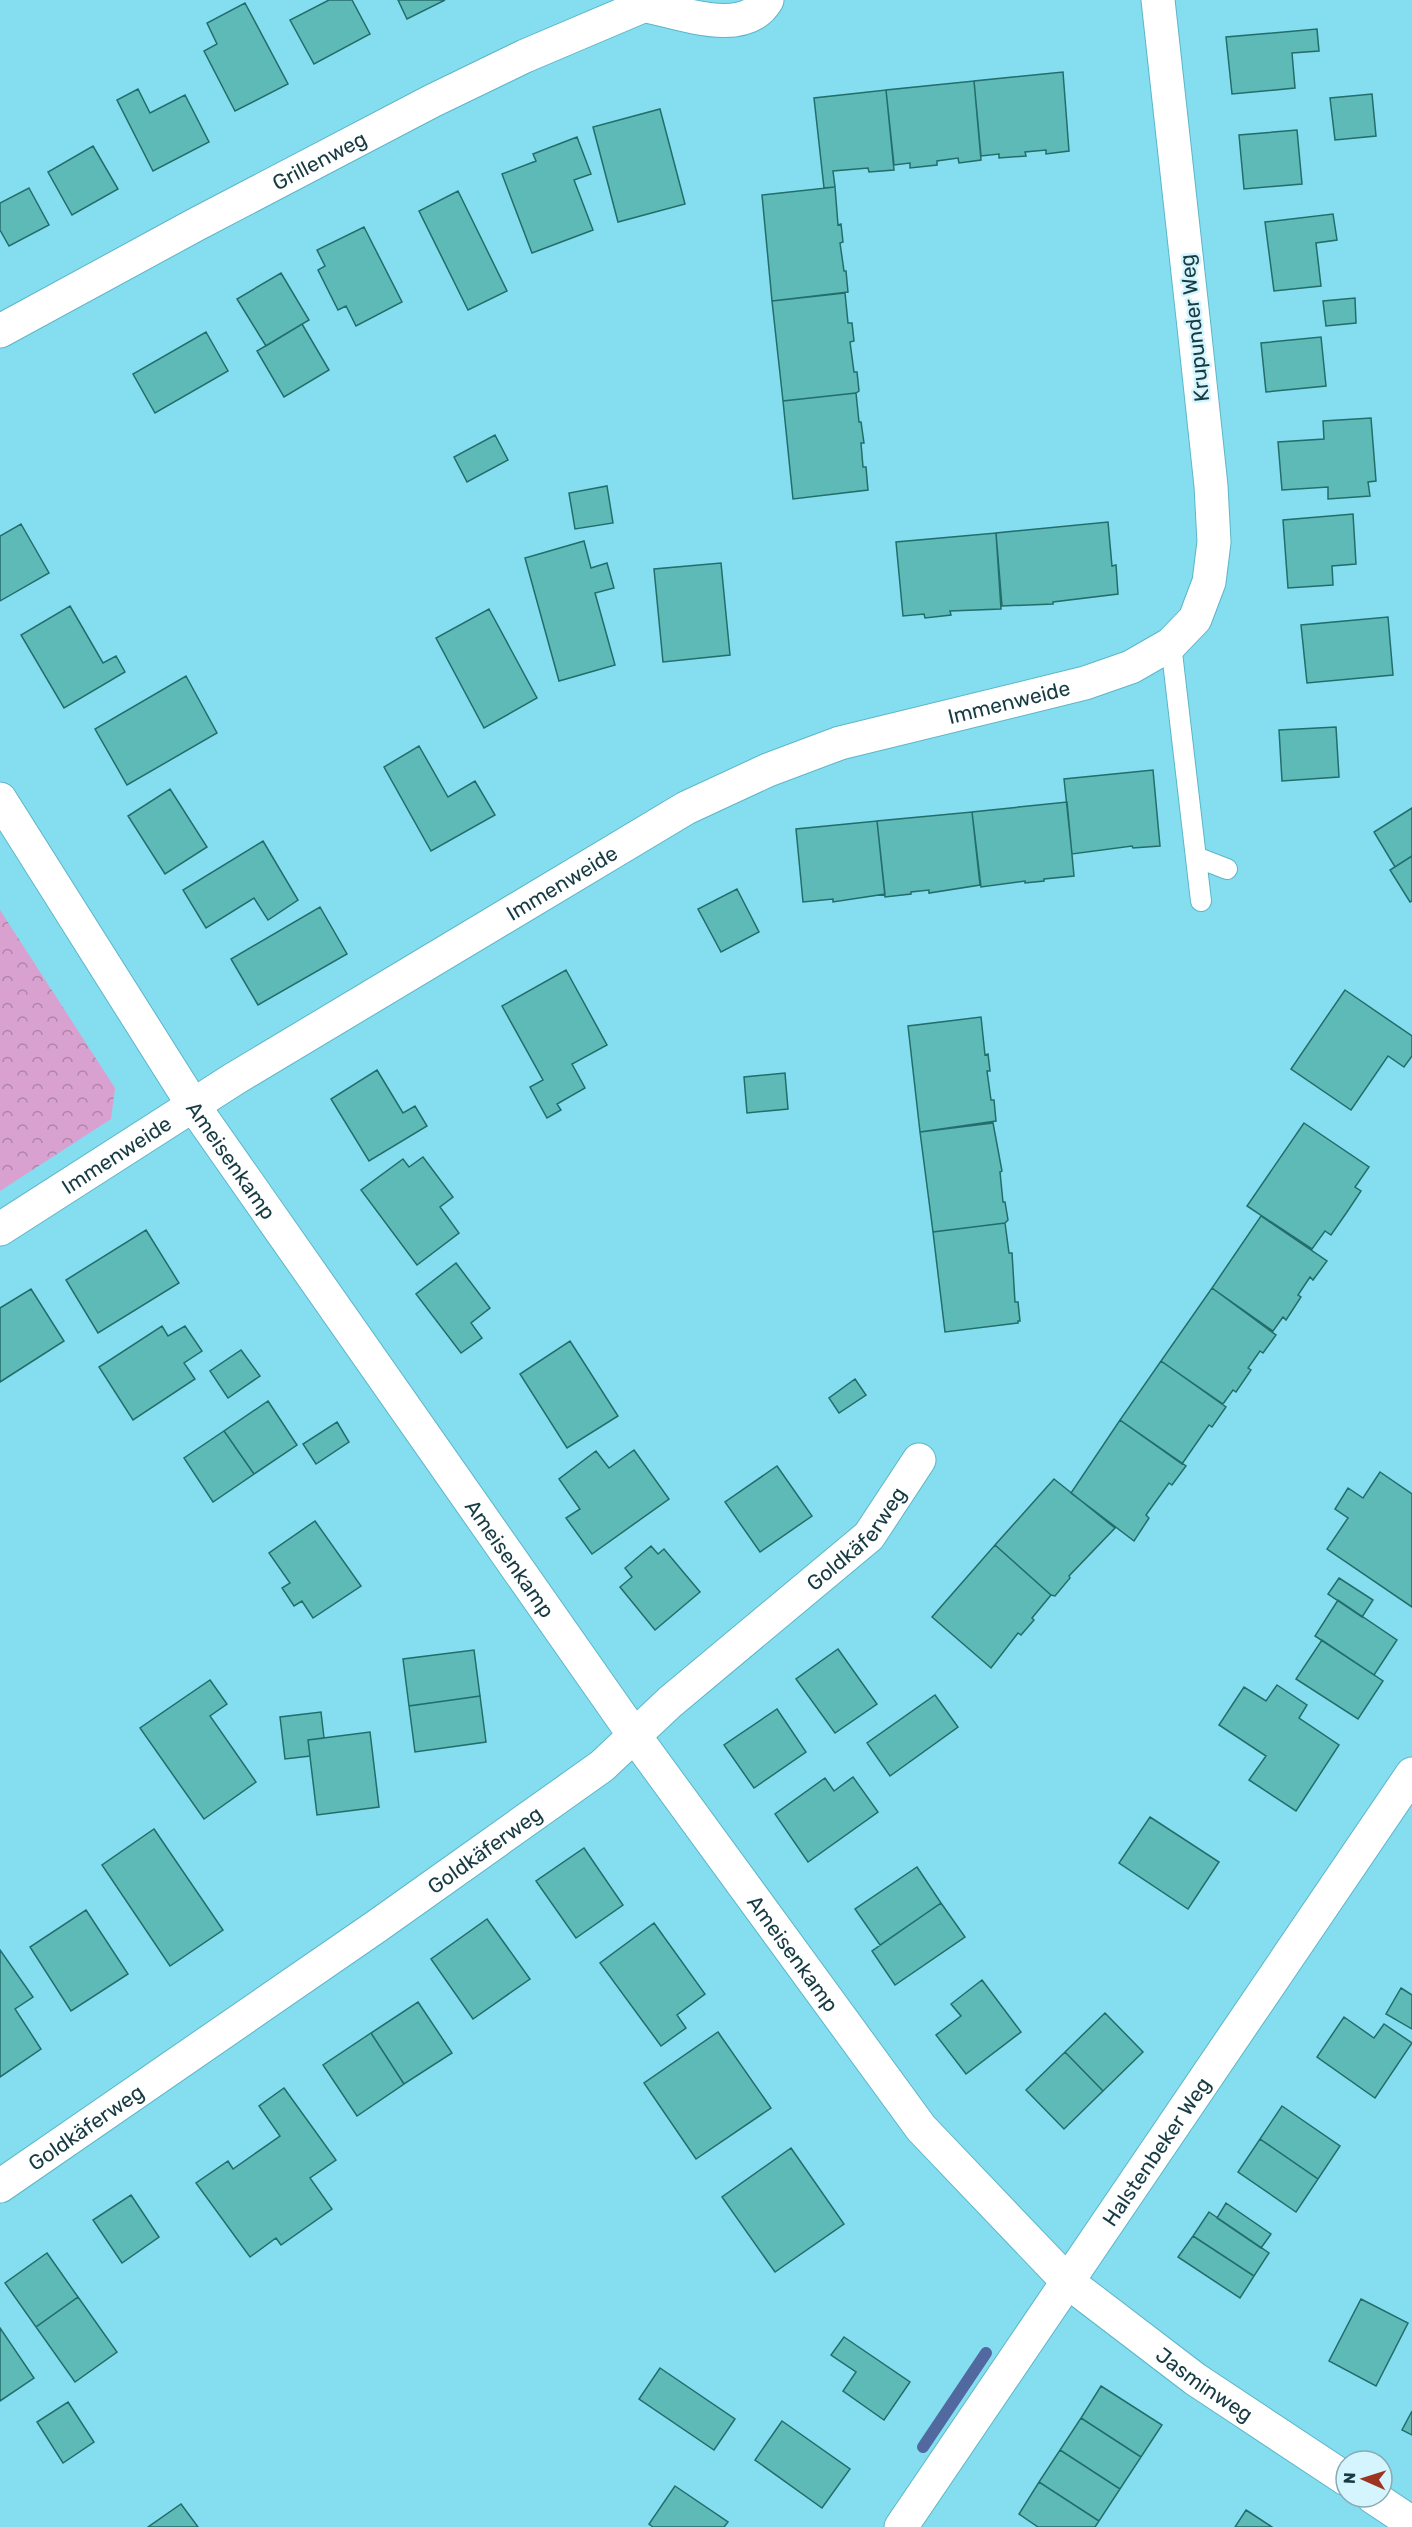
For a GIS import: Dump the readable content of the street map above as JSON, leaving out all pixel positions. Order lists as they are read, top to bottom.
{
  "streets": {
    "street": [
      "Grillenweg",
      "Krupunder Weg",
      "Immenweide",
      "Ameisenkamp",
      "Goldkäferweg",
      "Halstenbeker Weg",
      "Jasminweg"
    ]
  },
  "crossings": [
    ["Krupunder Weg", "Immenweide"],
    ["Immenweide", "Ameisenkamp"],
    ["Ameisenkamp", "Goldkäferweg"],
    ["Ameisenkamp", "Halstenbeker Weg"],
    ["Ameisenkamp", "Jasminweg"],
    ["Halstenbeker Weg", "Jasminweg"]
  ],
  "north": "left"
}
